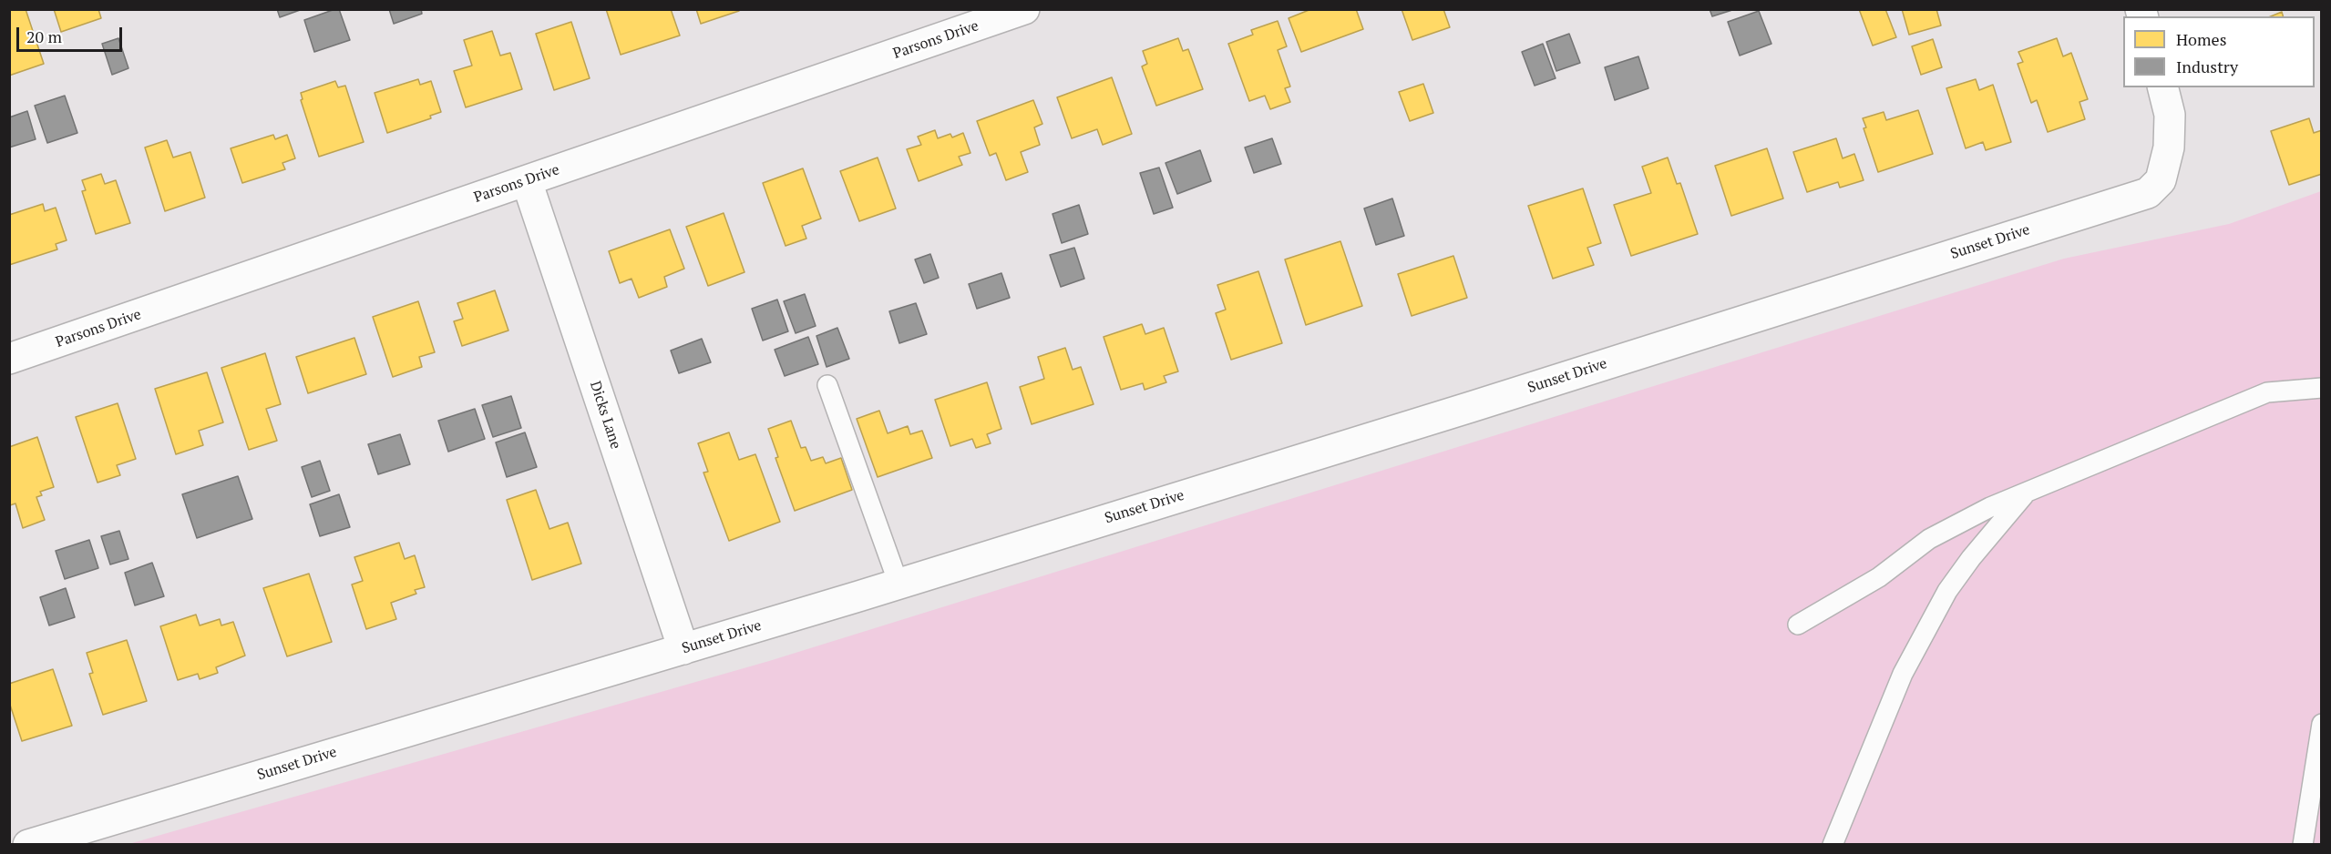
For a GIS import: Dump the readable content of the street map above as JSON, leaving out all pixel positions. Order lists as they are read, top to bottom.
{
  "streets": {
    "street": ["Parsons Drive", "Sunset Drive", "Dicks Lane"]
  },
  "crossings": [
    ["Parsons Drive", "Dicks Lane"],
    ["Sunset Drive", "Dicks Lane"]
  ],
  "legend": ["Homes", "Industry"],
  "scale_bar": "20 m"
}
